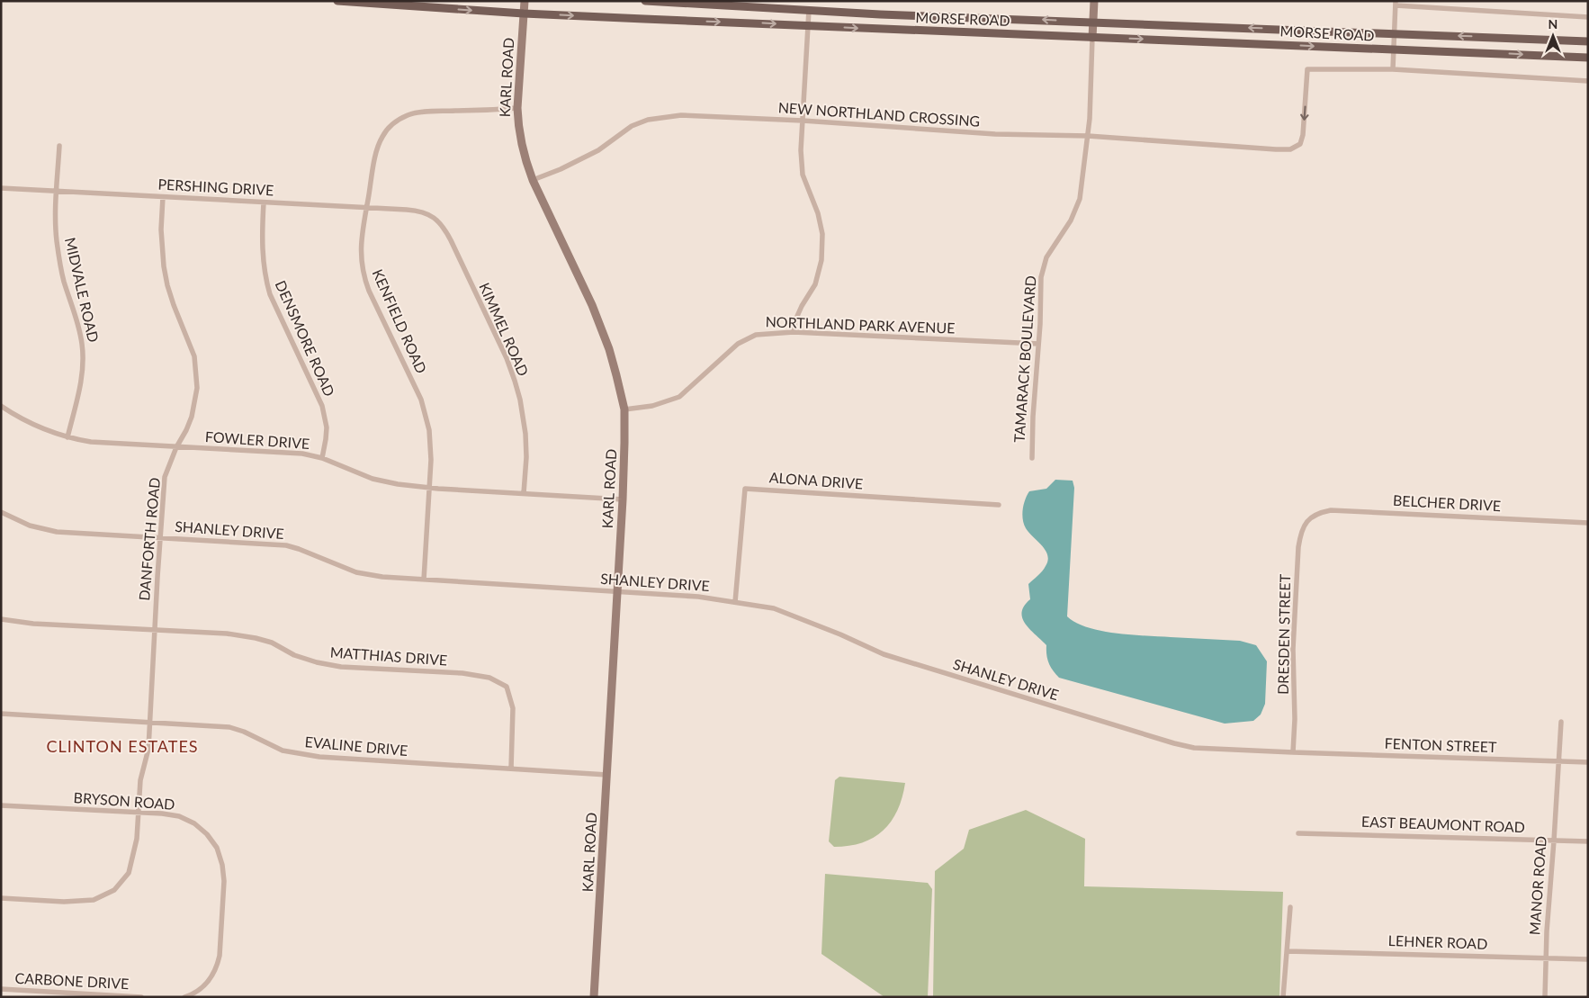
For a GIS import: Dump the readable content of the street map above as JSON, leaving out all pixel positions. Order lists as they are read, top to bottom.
{
  "streets": {
    "main road": ["MORSE ROAD", "KARL ROAD", "TAMARACK BOULEVARD"],
    "street": [
      "NEW NORTHLAND CROSSING",
      "PERSHING DRIVE",
      "MIDVALE ROAD",
      "KENFIELD ROAD",
      "NORTHLAND PARK AVENUE",
      "KIMMEL ROAD",
      "DENSMORE ROAD",
      "FOWLER DRIVE",
      "ALONA DRIVE",
      "BELCHER DRIVE",
      "SHANLEY DRIVE",
      "DANFORTH ROAD",
      "DRESDEN STREET",
      "MATTHIAS DRIVE",
      "FENTON STREET",
      "EVALINE DRIVE",
      "BRYSON ROAD",
      "EAST BEAUMONT ROAD",
      "MANOR ROAD",
      "LEHNER ROAD",
      "CARBONE DRIVE"
    ]
  },
  "crossings": [
    ["MORSE ROAD", "KARL ROAD"],
    ["MORSE ROAD", "TAMARACK BOULEVARD"],
    ["KARL ROAD", "NEW NORTHLAND CROSSING"],
    ["KARL ROAD", "KENFIELD ROAD"],
    ["KARL ROAD", "NORTHLAND PARK AVENUE"],
    ["KARL ROAD", "FOWLER DRIVE"],
    ["KARL ROAD", "SHANLEY DRIVE"],
    ["KARL ROAD", "EVALINE DRIVE"],
    ["NEW NORTHLAND CROSSING", "TAMARACK BOULEVARD"],
    ["PERSHING DRIVE", "MIDVALE ROAD"],
    ["PERSHING DRIVE", "KENFIELD ROAD"],
    ["PERSHING DRIVE", "KIMMEL ROAD"],
    ["PERSHING DRIVE", "DENSMORE ROAD"],
    ["PERSHING DRIVE", "DANFORTH ROAD"],
    ["MIDVALE ROAD", "FOWLER DRIVE"],
    ["KENFIELD ROAD", "FOWLER DRIVE"],
    ["KENFIELD ROAD", "SHANLEY DRIVE"],
    ["NORTHLAND PARK AVENUE", "TAMARACK BOULEVARD"],
    ["KIMMEL ROAD", "FOWLER DRIVE"],
    ["DENSMORE ROAD", "FOWLER DRIVE"],
    ["FOWLER DRIVE", "DANFORTH ROAD"],
    ["ALONA DRIVE", "SHANLEY DRIVE"],
    ["BELCHER DRIVE", "DRESDEN STREET"],
    ["SHANLEY DRIVE", "DANFORTH ROAD"],
    ["SHANLEY DRIVE", "DRESDEN STREET"],
    ["SHANLEY DRIVE", "FENTON STREET"],
    ["DANFORTH ROAD", "MATTHIAS DRIVE"],
    ["DANFORTH ROAD", "EVALINE DRIVE"],
    ["DANFORTH ROAD", "BRYSON ROAD"],
    ["DRESDEN STREET", "FENTON STREET"],
    ["MATTHIAS DRIVE", "EVALINE DRIVE"],
    ["FENTON STREET", "MANOR ROAD"],
    ["EAST BEAUMONT ROAD", "MANOR ROAD"],
    ["MANOR ROAD", "LEHNER ROAD"]
  ],
  "districts": ["CLINTON ESTATES"],
  "north": "top"
}
